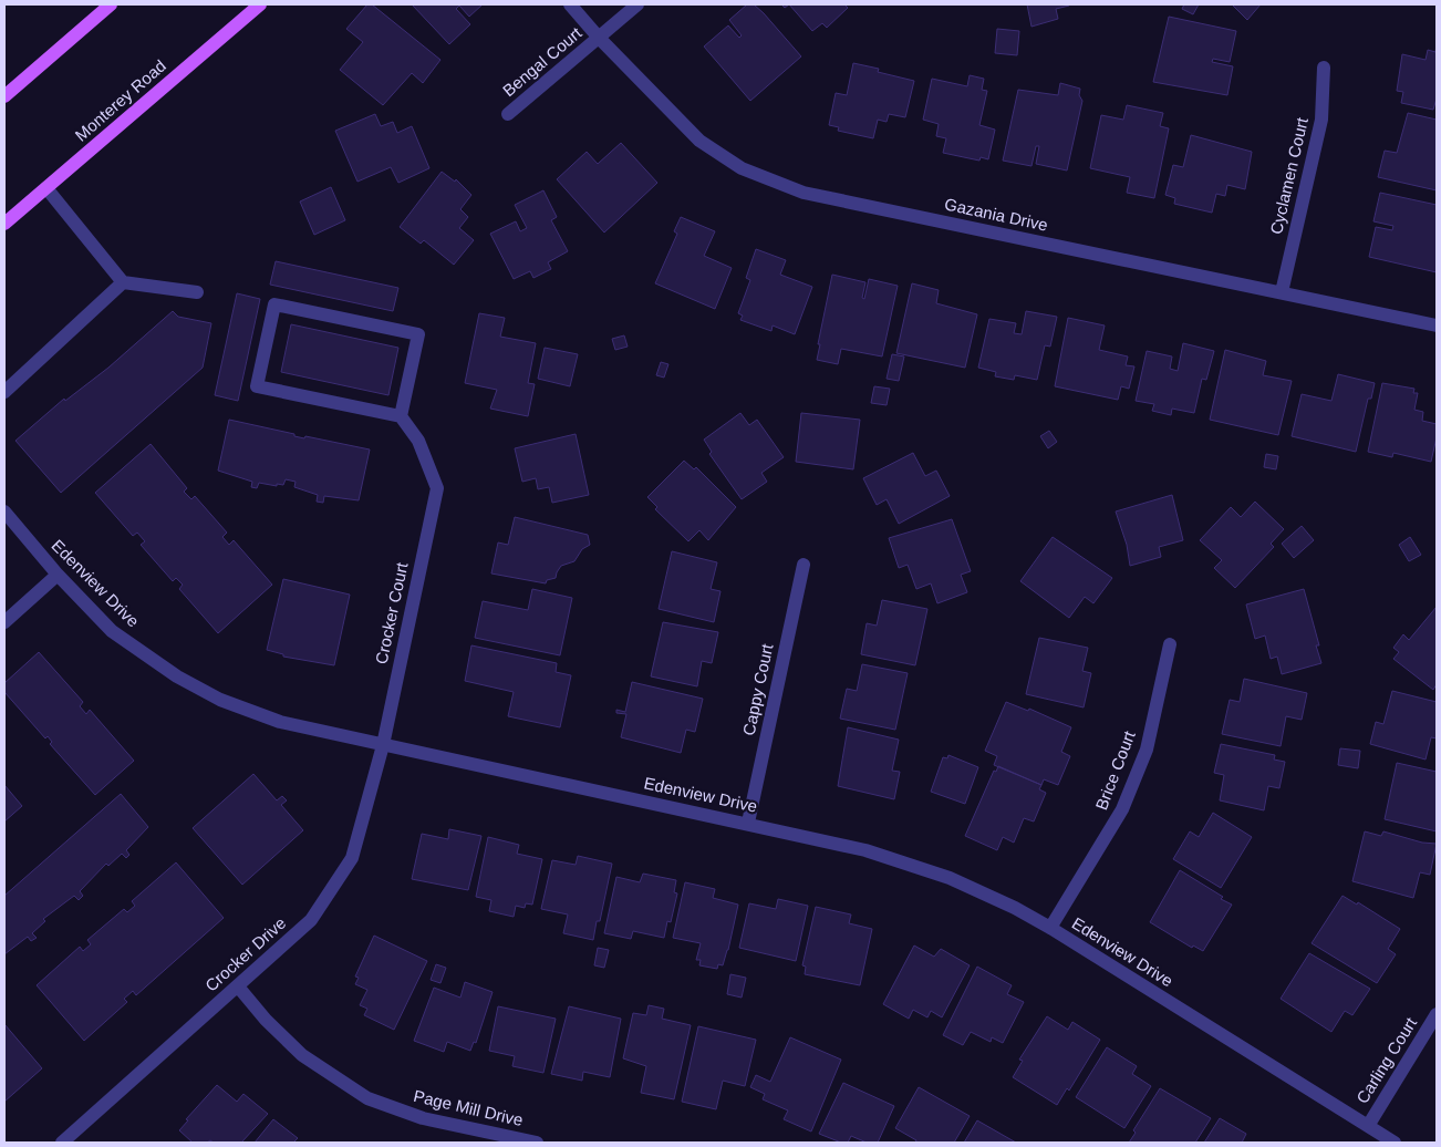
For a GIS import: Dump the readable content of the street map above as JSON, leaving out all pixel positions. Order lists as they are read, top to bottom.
{
  "streets": {
    "main road": ["Monterey Road"],
    "street": [
      "Bengal Court",
      "Cyclamen Court",
      "Gazania Drive",
      "Edenview Drive",
      "Crocker Court",
      "Cappy Court",
      "Brice Court",
      "Crocker Drive",
      "Carling Court",
      "Page Mill Drive"
    ]
  },
  "crossings": [
    ["Bengal Court", "Gazania Drive"],
    ["Cyclamen Court", "Gazania Drive"],
    ["Edenview Drive", "Crocker Court"],
    ["Edenview Drive", "Cappy Court"],
    ["Edenview Drive", "Brice Court"],
    ["Edenview Drive", "Crocker Drive"],
    ["Edenview Drive", "Carling Court"],
    ["Crocker Court", "Crocker Drive"],
    ["Crocker Drive", "Page Mill Drive"]
  ]
}
